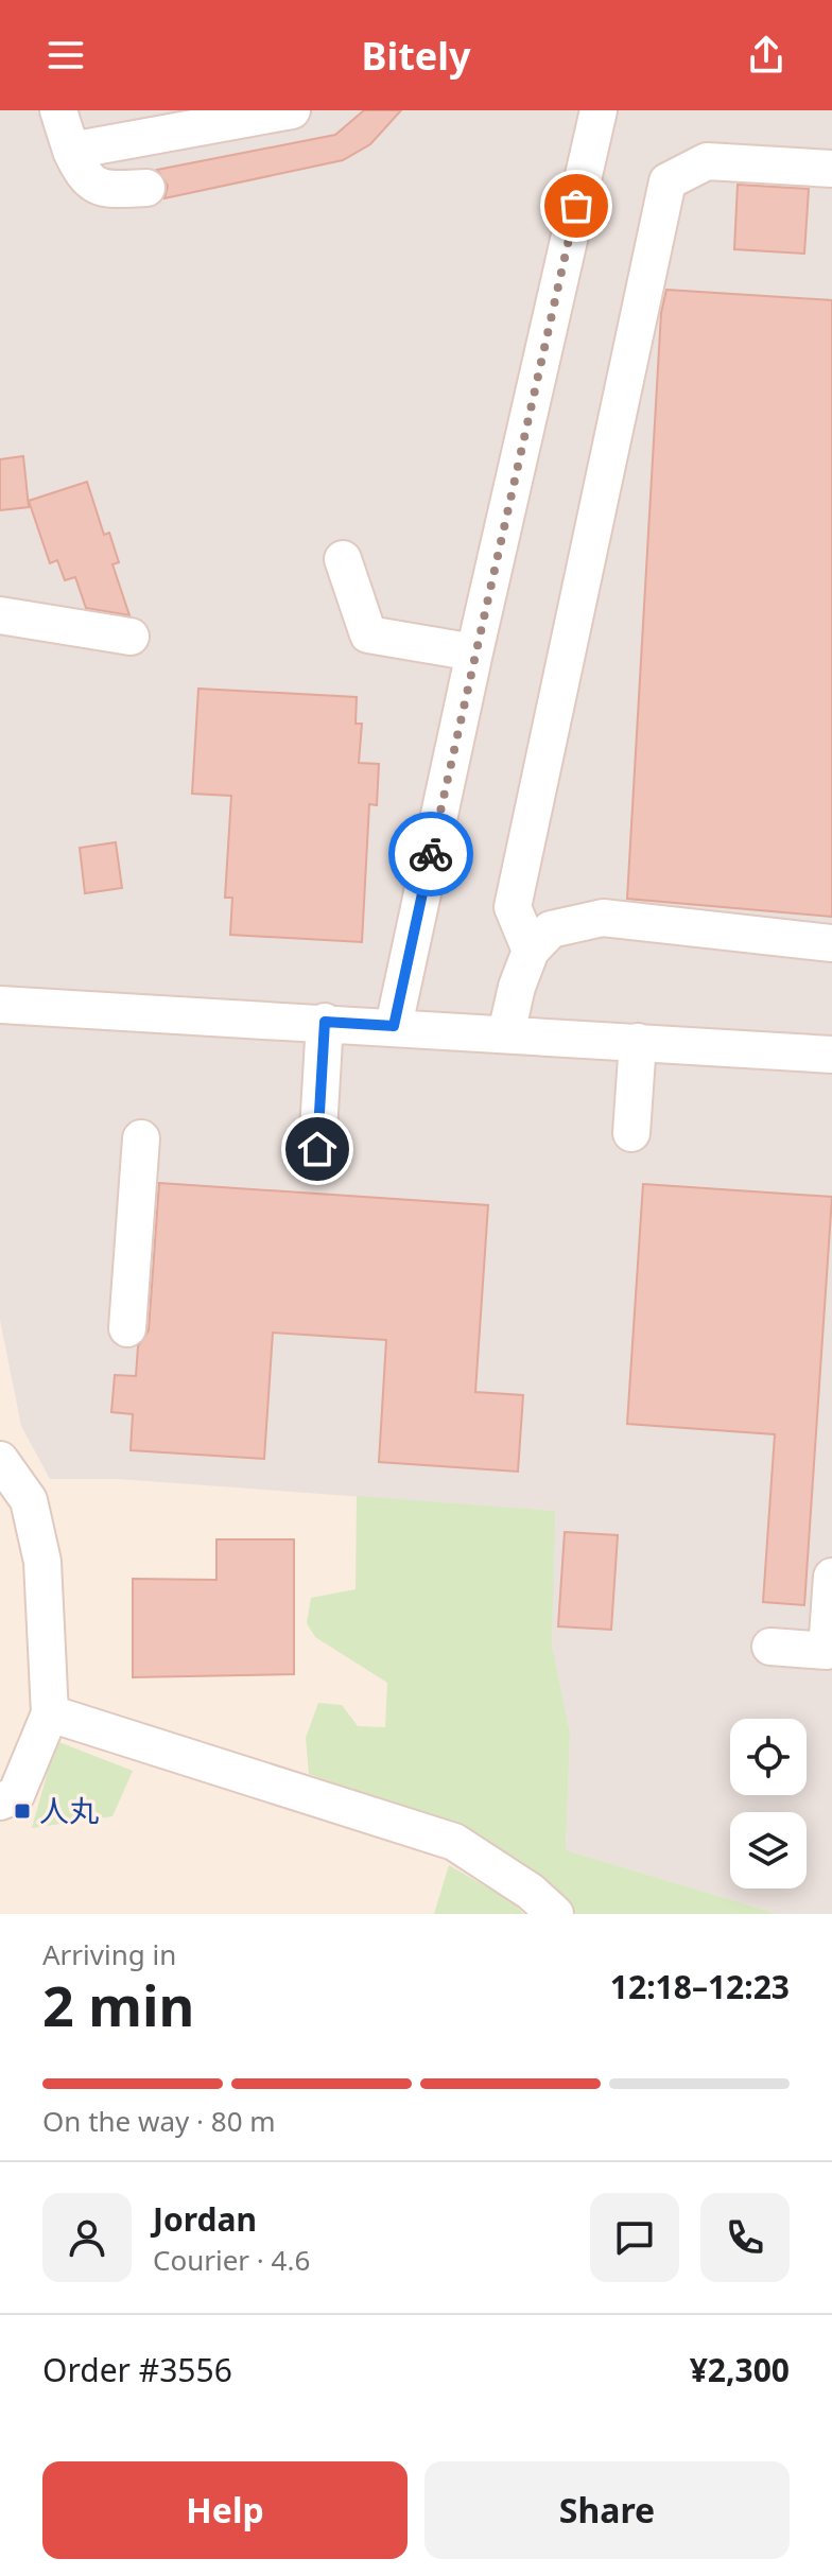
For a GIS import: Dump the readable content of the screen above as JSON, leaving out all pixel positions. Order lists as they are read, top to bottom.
{
  "places": {
    "transit": ["人丸"]
  },
  "page": {
    "header": "Bitely",
    "heading": ["2 min", "Arriving in", "12:18–12:23"],
    "panel": [
      "Jordan",
      "Courier · 4.6",
      "Order #3556",
      "¥2,300"
    ],
    "bar": "On the way · 80 m",
    "buttons": ["Help", "Share"]
  }
}
